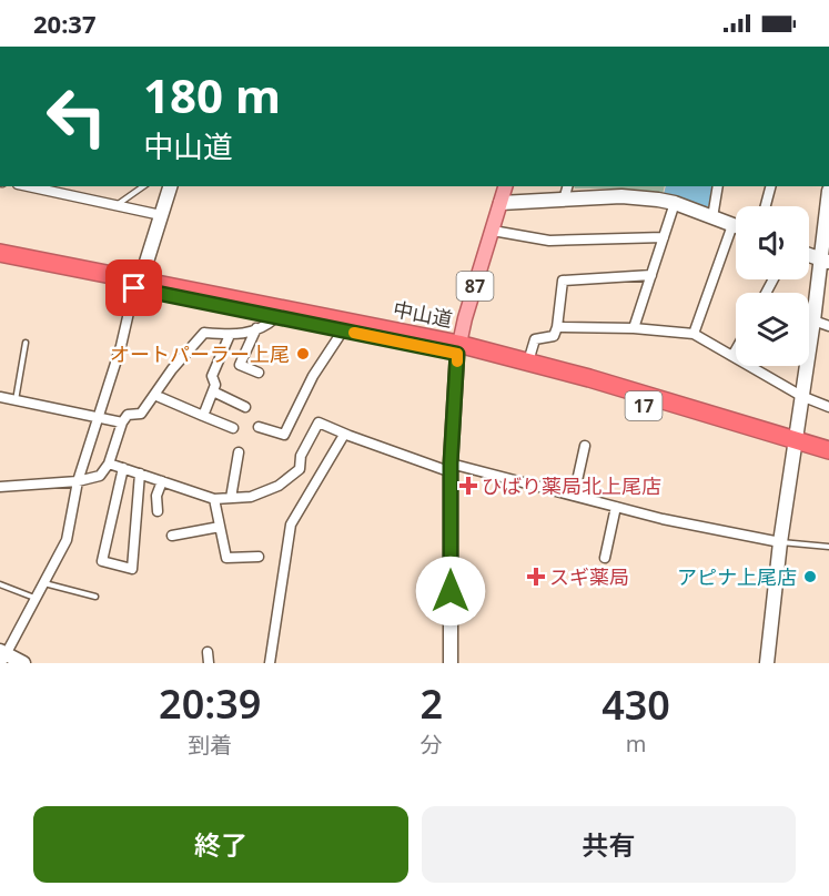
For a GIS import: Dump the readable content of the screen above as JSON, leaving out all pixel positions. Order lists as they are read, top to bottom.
{
  "streets": {
    "highway": ["中山道", "17"],
    "main road": ["87"]
  },
  "crossings": [
    ["87", "中山道"]
  ],
  "places": {
    "other": ["オートパーラー上尾", "アピナ上尾店"],
    "health": ["ひばり薬局北上尾店", "スギ薬局"]
  },
  "page": {
    "status": "20:37",
    "turn": ["180 m", "中山道"],
    "eta": [
      "20:39",
      "到着",
      "2",
      "分",
      "430",
      "m"
    ],
    "buttons": ["終了", "共有"]
  }
}
